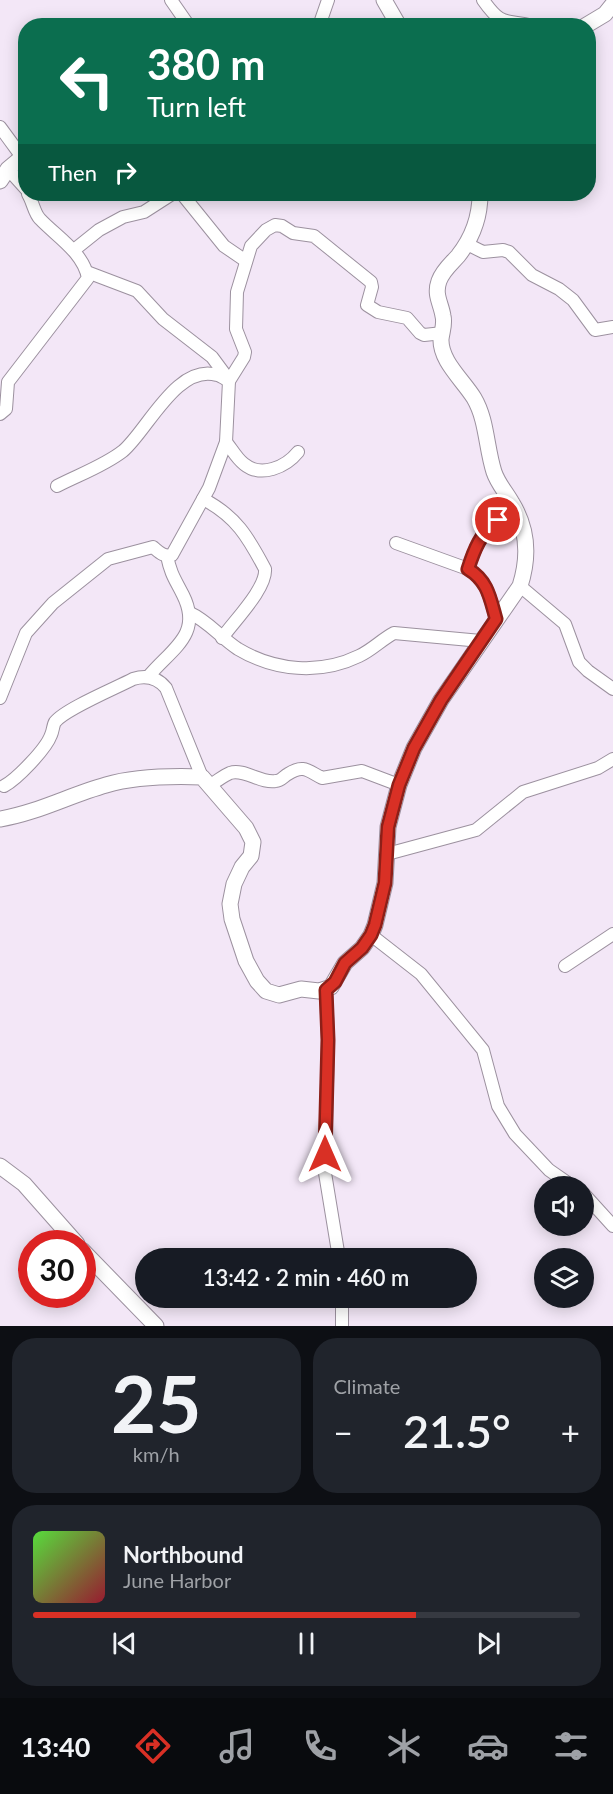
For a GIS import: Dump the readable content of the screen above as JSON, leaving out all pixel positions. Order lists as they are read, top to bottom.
{
  "page": {
    "turn": ["380 m", "Turn left"],
    "then": "Then",
    "limit": "30",
    "trip": "13:42 · 2 min · 460 m",
    "tile": [
      ["25", "km/h"],
      "Climate"
    ],
    "heat": ["−", "21.5°", "+"],
    "song": ["Northbound", "June Harbor"],
    "tabs": "13:40"
  }
}
